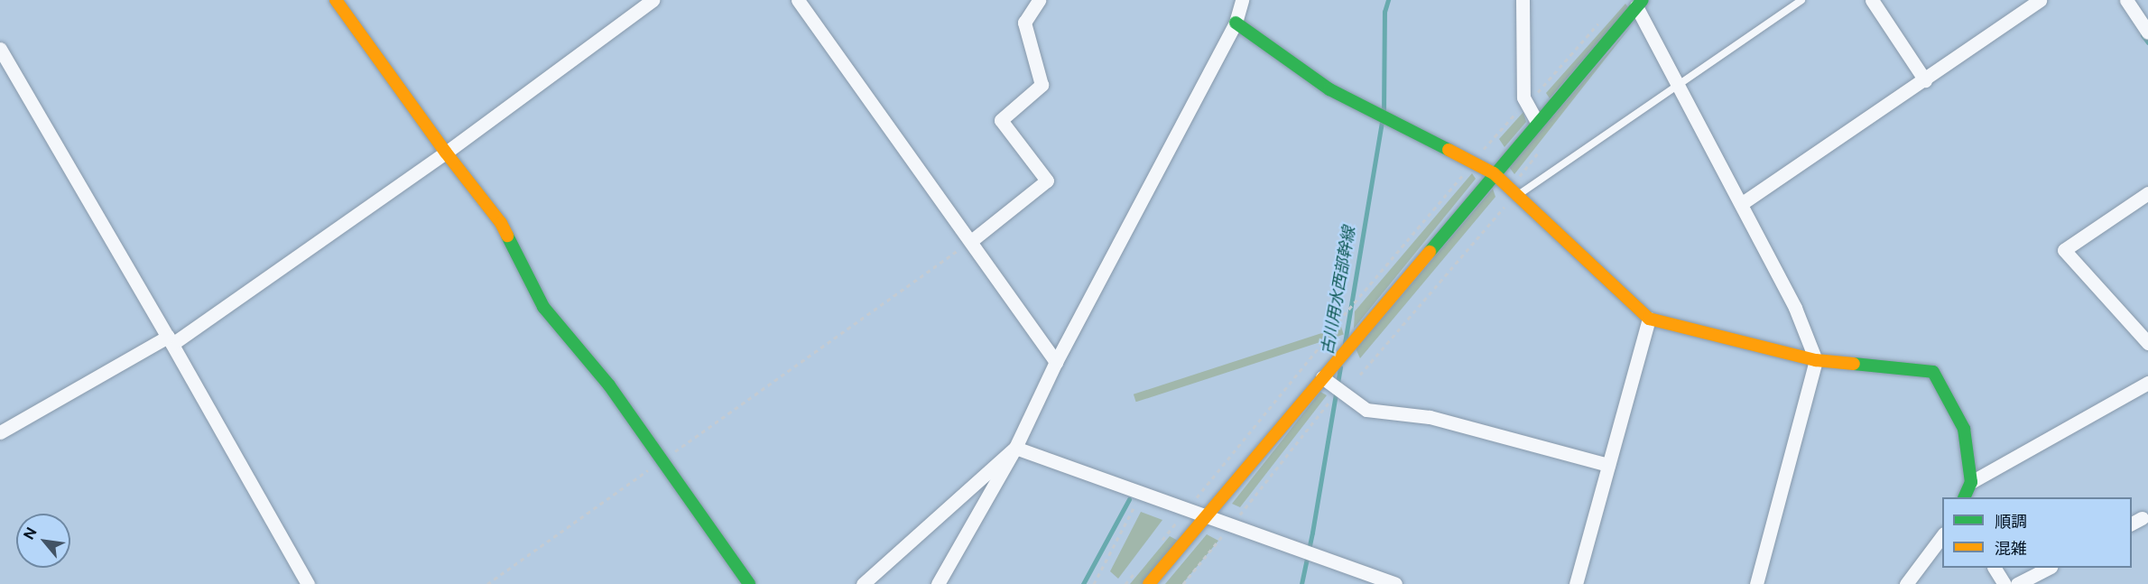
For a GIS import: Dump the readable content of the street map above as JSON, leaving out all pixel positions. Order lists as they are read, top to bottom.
{
  "water": ["古川用水西部幹線"],
  "legend": ["順調", "混雑"],
  "north": "top left"
}
